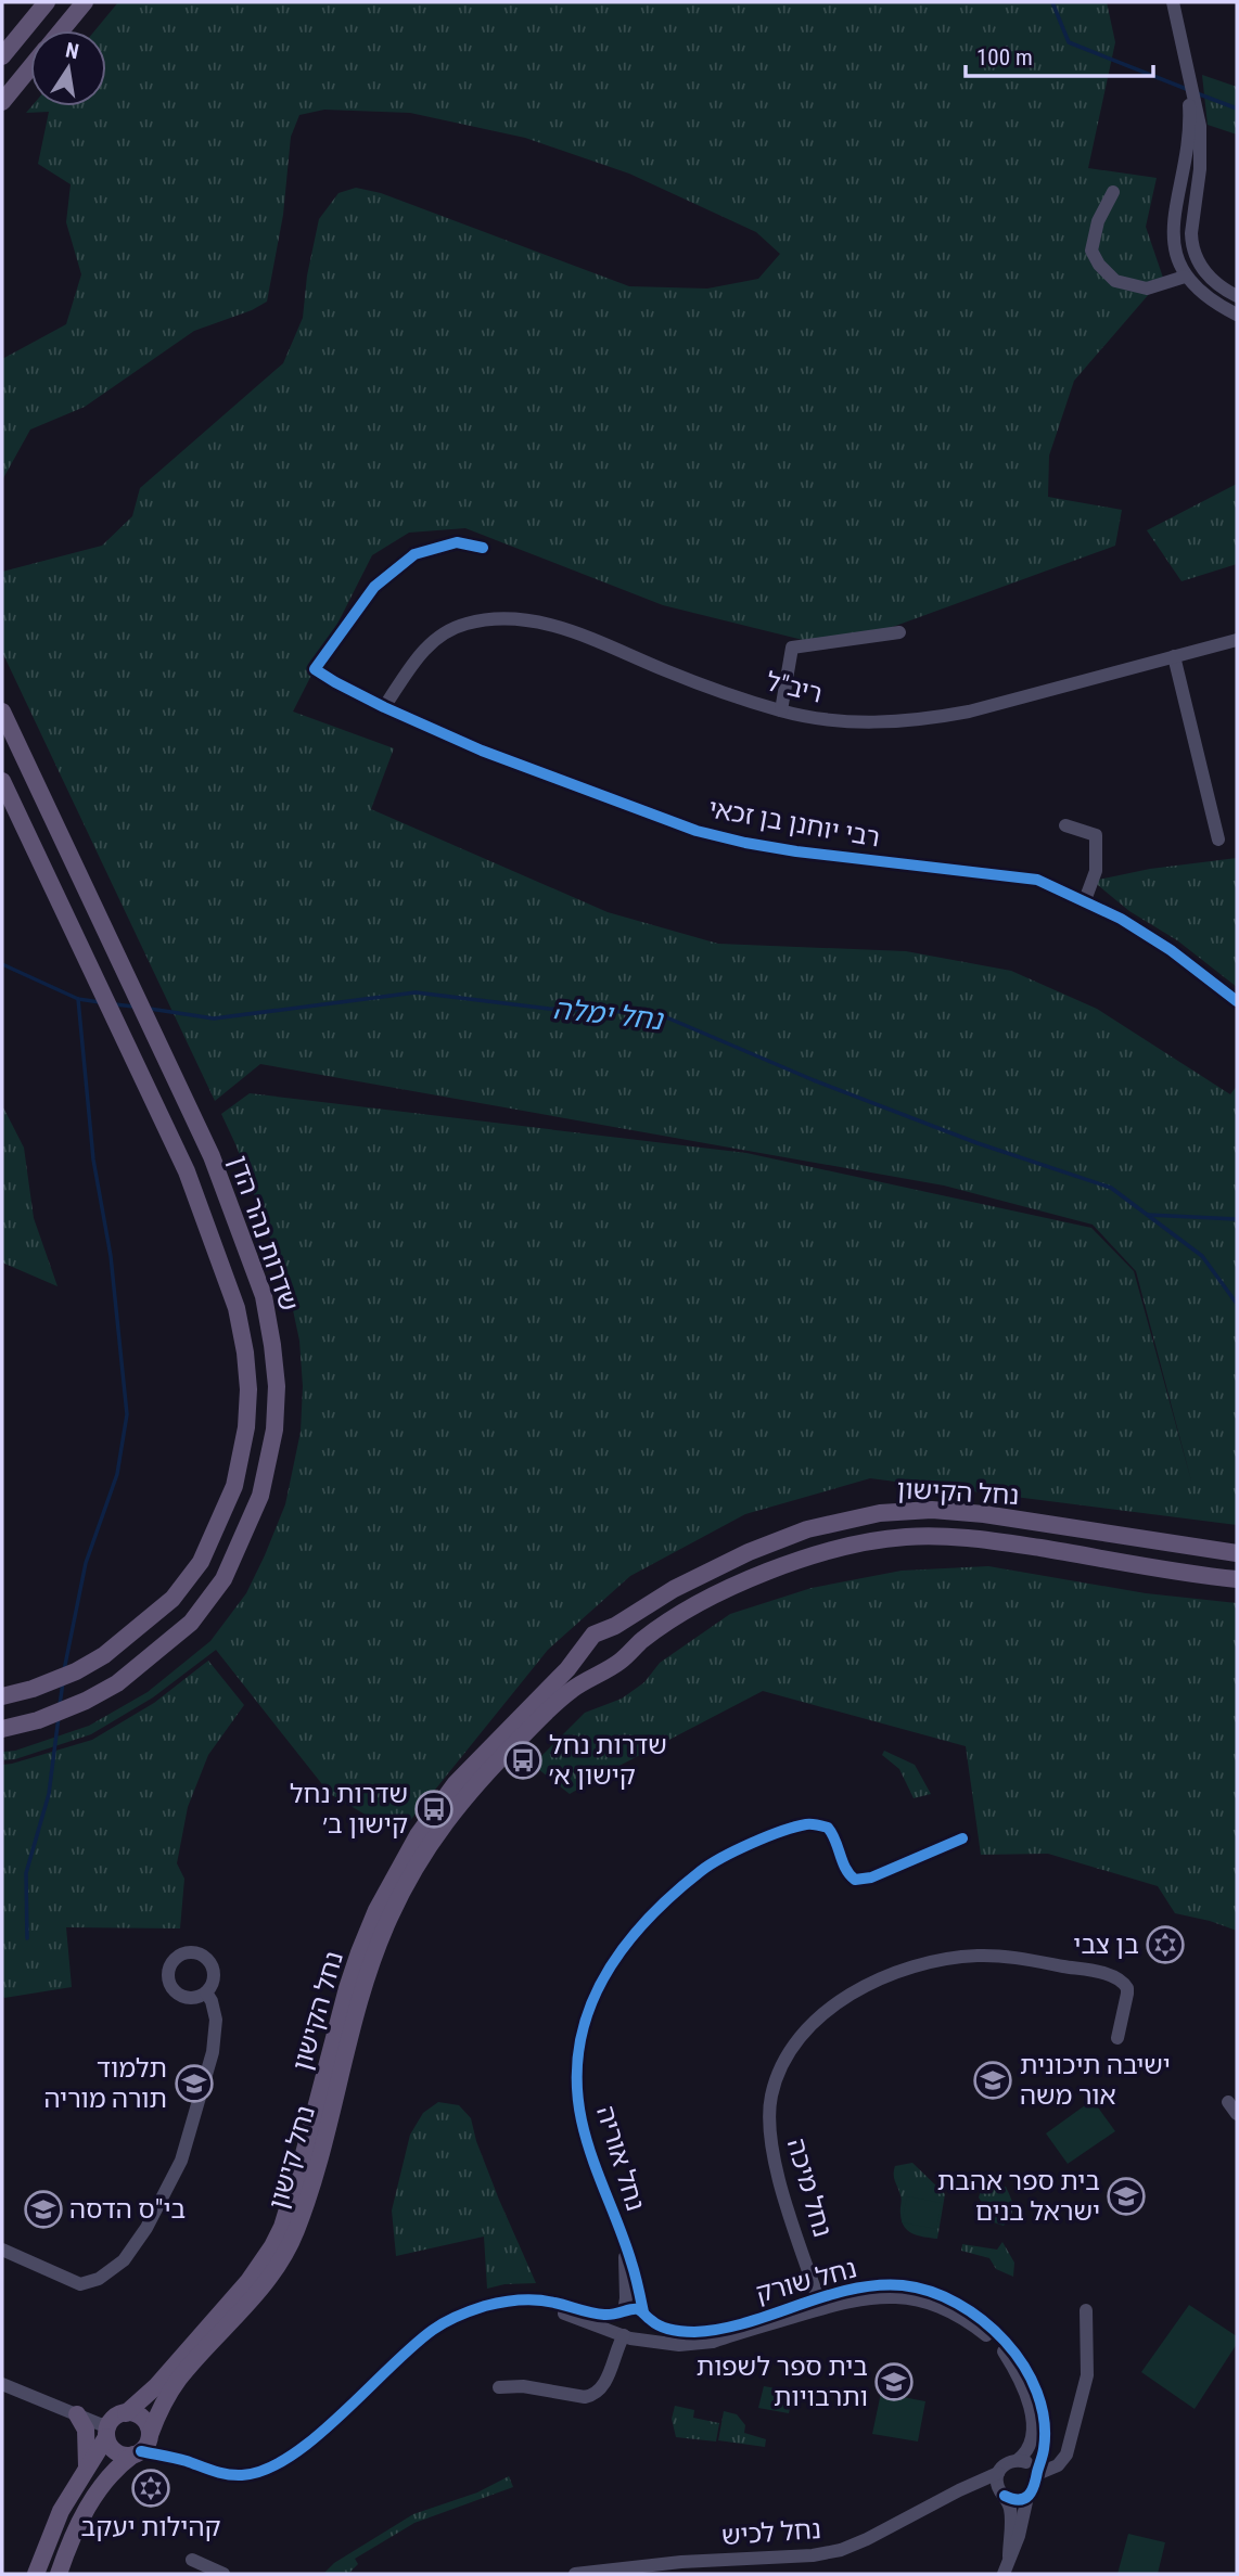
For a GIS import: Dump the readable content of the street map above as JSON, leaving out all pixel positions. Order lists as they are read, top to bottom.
{
  "streets": {
    "main road": ["שדרות נהר הדן", "נחל הקישון", "נחל קישון"],
    "street": [
      "ריב\"ל",
      "רבי יוחנן בן זכאי",
      "נחל אוריה",
      "נחל מיכה",
      "נחל שורק",
      "נחל לכיש"
    ]
  },
  "crossings": [
    ["ריב\"ל", "רבי יוחנן בן זכאי"],
    ["נחל הקישון", "נחל קישון"],
    ["נחל הקישון", "נחל שורק"],
    ["נחל קישון", "נחל שורק"],
    ["נחל אוריה", "נחל שורק"],
    ["נחל מיכה", "נחל שורק"],
    ["נחל שורק", "נחל לכיש"]
  ],
  "water": ["נחל ימלה"],
  "places": {
    "bus stop": ["שדרות נחל קישון א׳", "שדרות נחל קישון ב׳"],
    "synagogue": ["בן צבי", "קהילות יעקב"],
    "school or university": [
      "ישיבה תיכונית אור משה",
      "תלמוד תורה מוריה",
      "בית ספר אהבת ישראל בנים",
      "בי\"ס הדסה",
      "בית ספר לשפות ותרבויות"
    ]
  },
  "scale_bar": "100 m",
  "north": "top"
}
